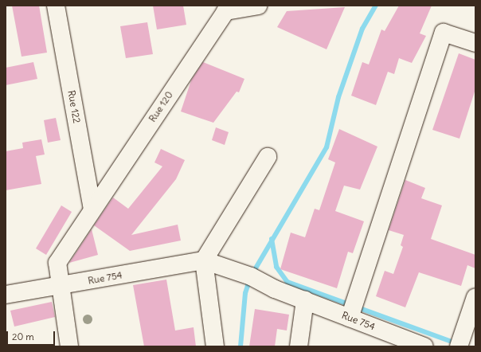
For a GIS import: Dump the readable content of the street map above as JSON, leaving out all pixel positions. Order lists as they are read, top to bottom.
{
  "streets": {
    "street": ["Rue 122", "Rue 120", "Rue 754"]
  },
  "crossings": [
    ["Rue 122", "Rue 120"],
    ["Rue 120", "Rue 754"]
  ],
  "scale_bar": "20 m"
}
